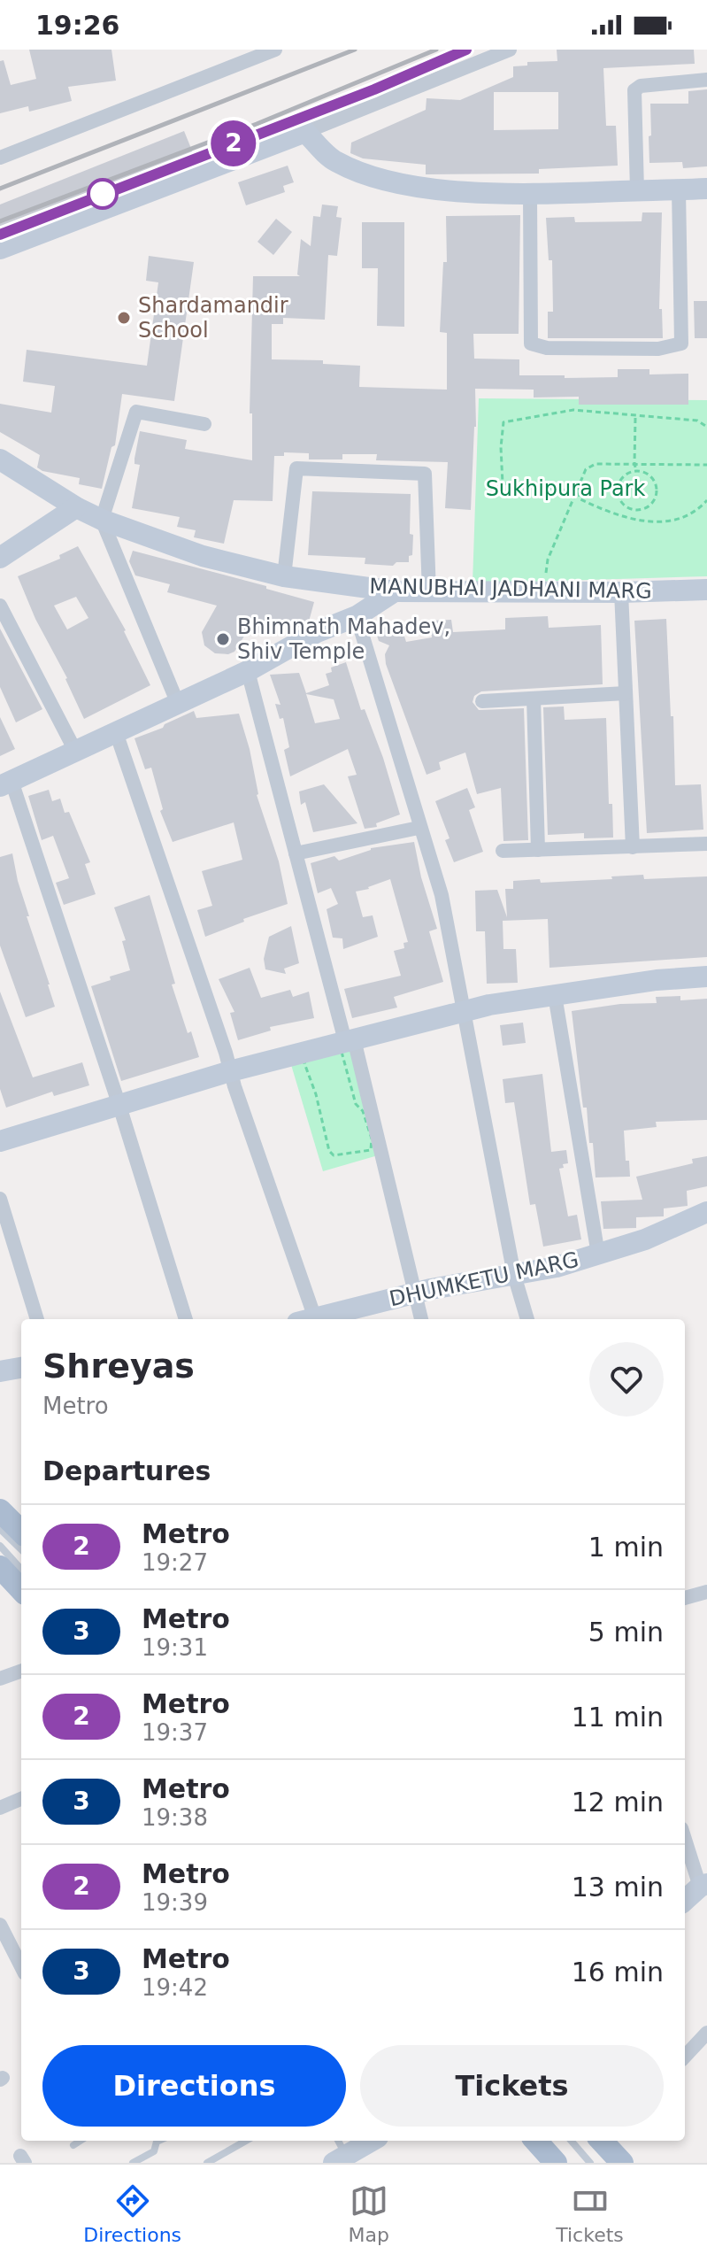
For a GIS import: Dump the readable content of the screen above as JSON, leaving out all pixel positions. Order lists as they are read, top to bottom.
{
  "streets": {
    "street": ["MANUBHAI JADHANI MARG", "DHUMKETU MARG"]
  },
  "parks": ["Sukhipura Park"],
  "places": ["Shardamandir School", "Bhimnath Mahadev, Shiv Temple"],
  "lines": ["metro line 2"],
  "page": {
    "status": "19:26",
    "on_map": "2",
    "heading": [
      ["Shreyas", "Metro"],
      "Departures"
    ],
    "list": [
      {
        "mark": "2",
        "name": "Metro",
        "note": "19:27",
        "value": "1 min"
      },
      {
        "mark": "3",
        "name": "Metro",
        "note": "19:31",
        "value": "5 min"
      },
      {
        "mark": "2",
        "name": "Metro",
        "note": "19:37",
        "value": "11 min"
      },
      {
        "mark": "3",
        "name": "Metro",
        "note": "19:38",
        "value": "12 min"
      },
      {
        "mark": "2",
        "name": "Metro",
        "note": "19:39",
        "value": "13 min"
      },
      {
        "mark": "3",
        "name": "Metro",
        "note": "19:42",
        "value": "16 min"
      }
    ],
    "buttons": ["Directions", "Tickets"],
    "tabs": ["Directions", "Map", "Tickets"]
  }
}
